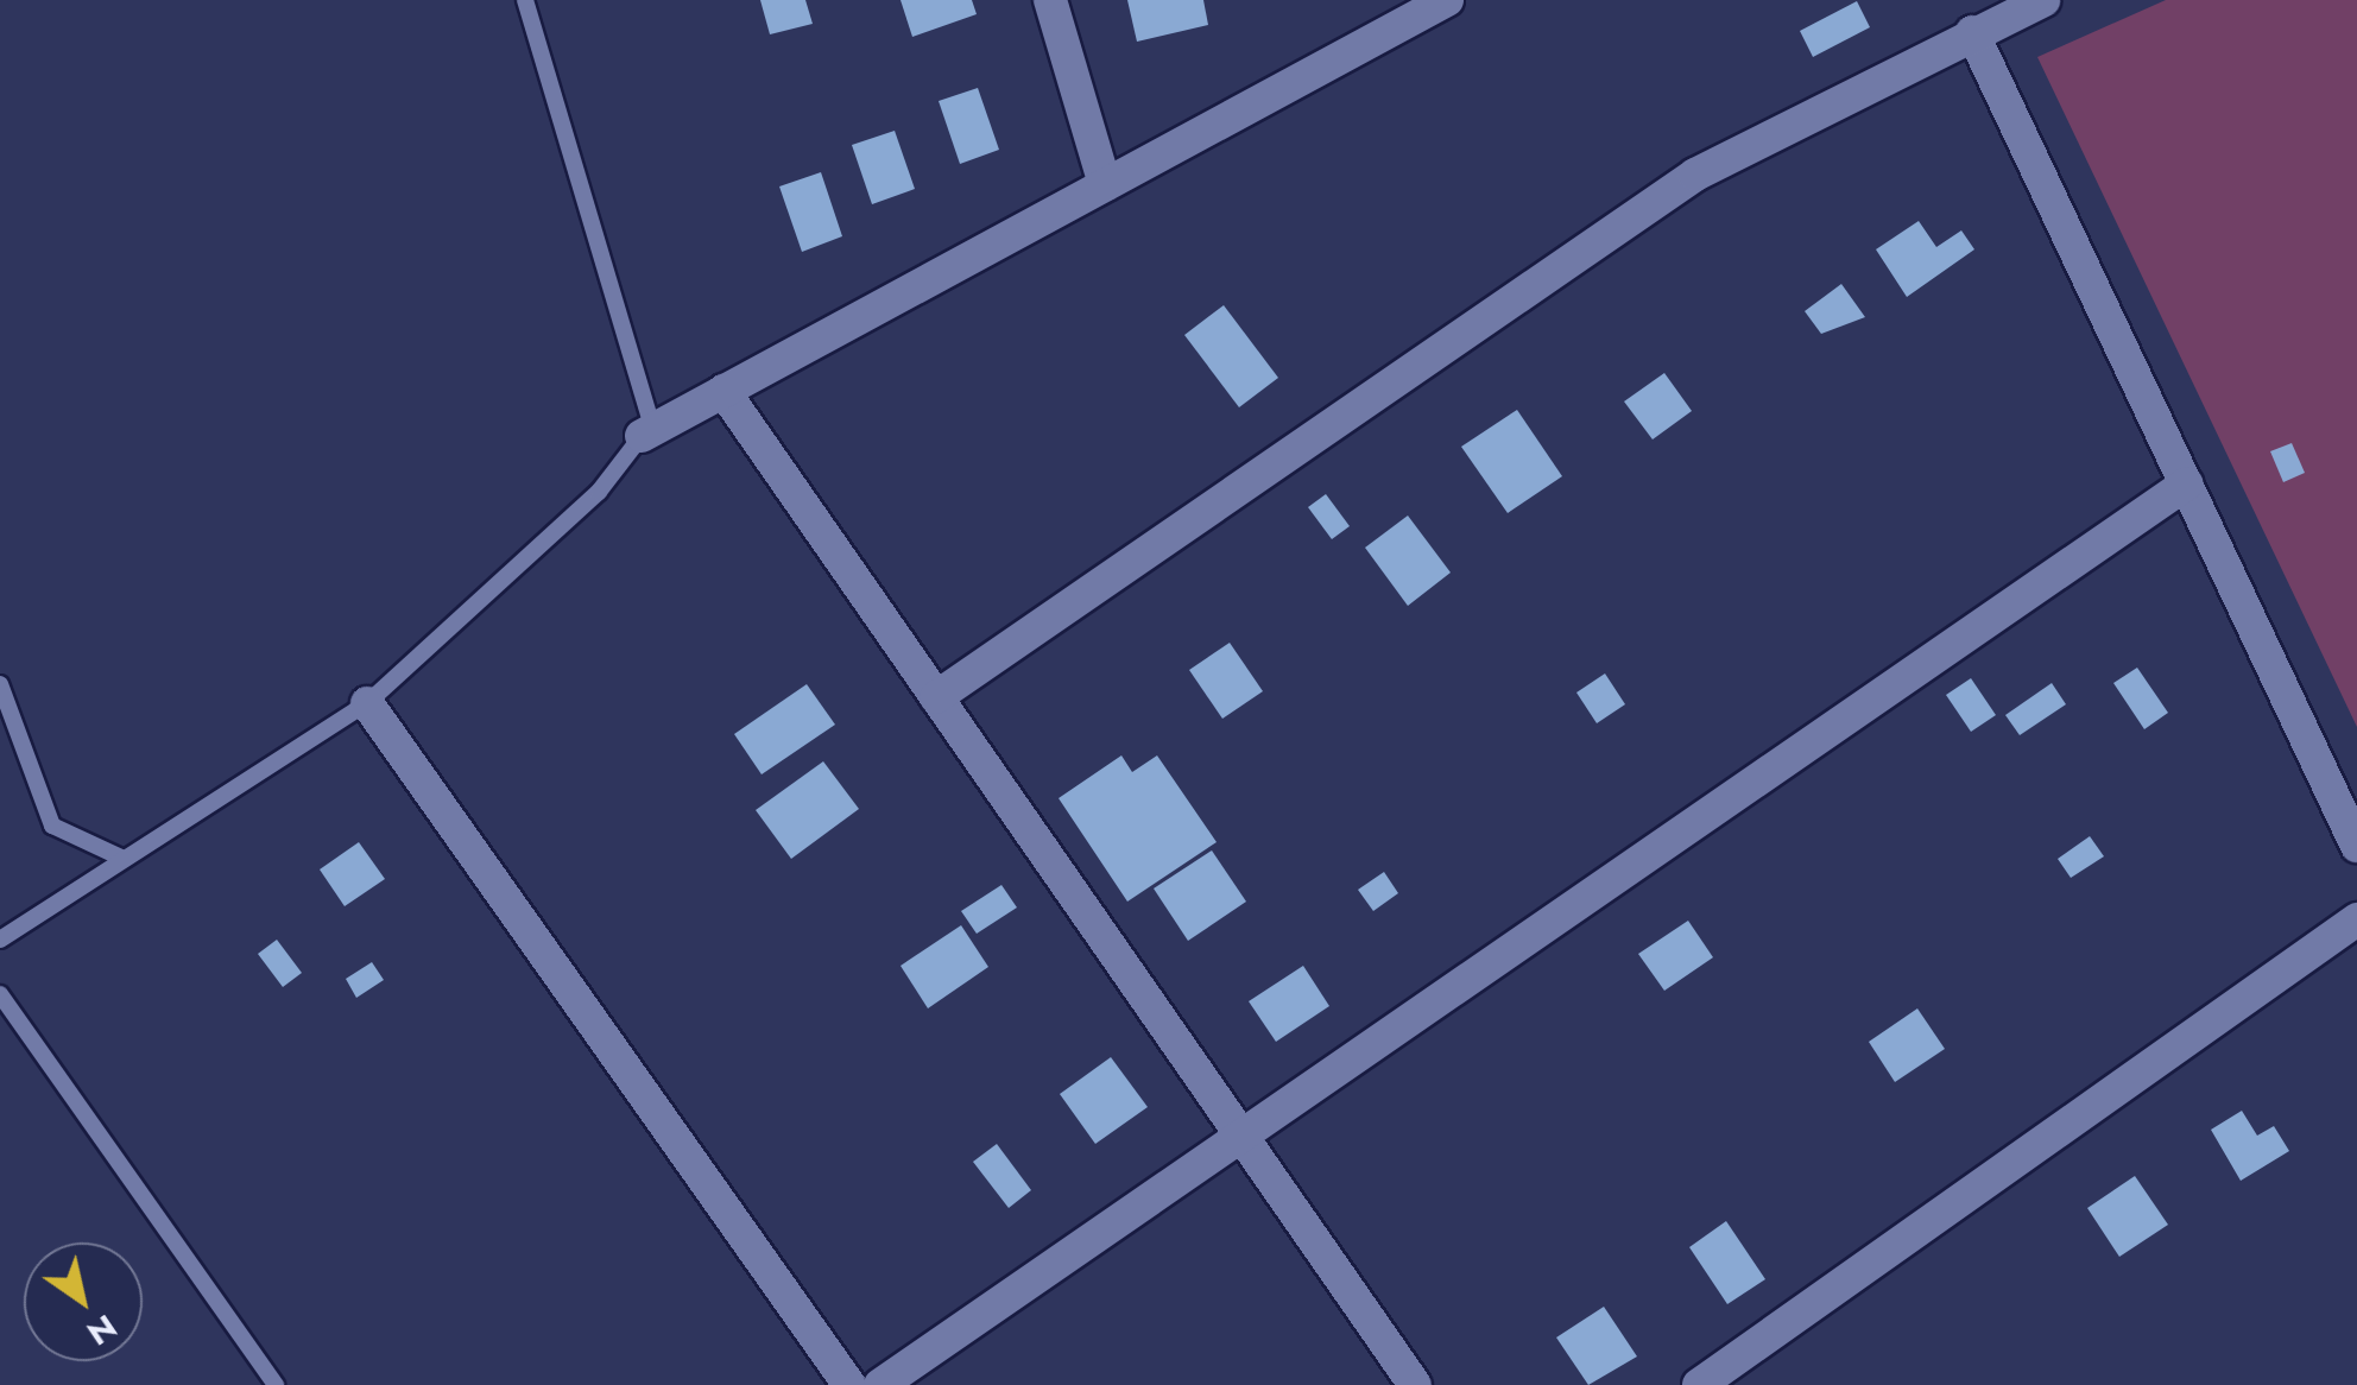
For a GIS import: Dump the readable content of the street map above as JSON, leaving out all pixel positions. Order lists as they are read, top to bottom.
{
  "north": "bottom right"
}
